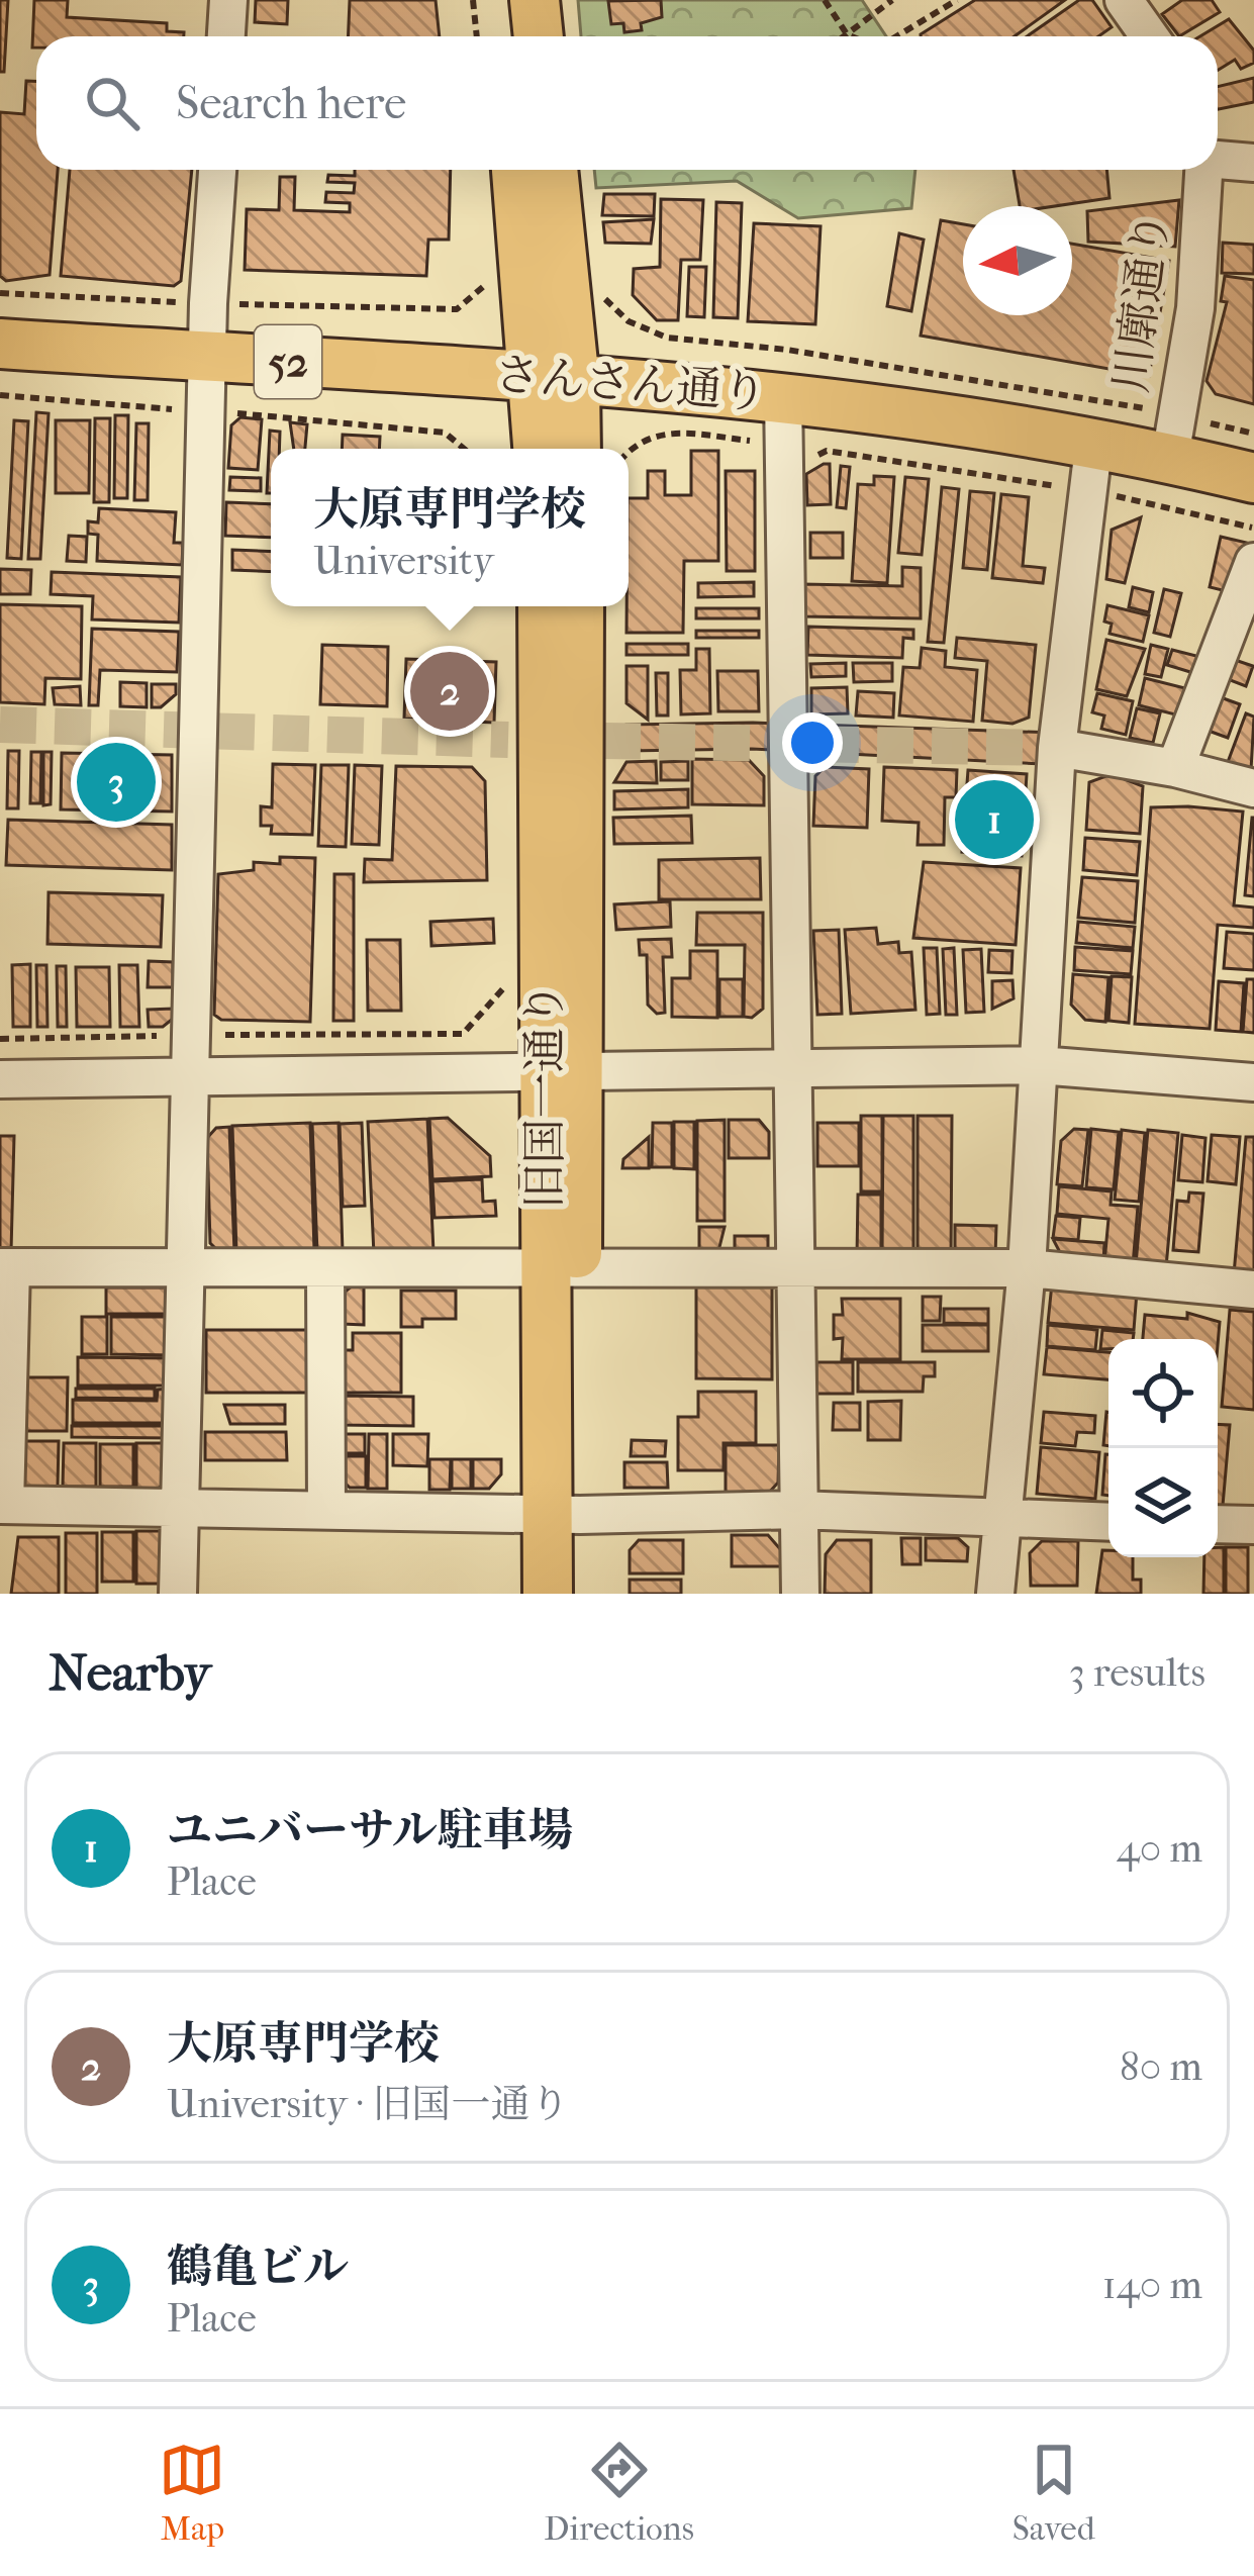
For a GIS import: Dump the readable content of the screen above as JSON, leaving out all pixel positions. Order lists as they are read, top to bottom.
{
  "streets": {
    "main road": ["52", "さんさん通り", "旧国一通り"],
    "street": ["川廓通り"]
  },
  "crossings": [
    ["川廓通り", "さんさん通り"]
  ],
  "north": "left",
  "page": {
    "search": "Search here",
    "popup": ["大原専門学校", "University"],
    "pins": ["2", "3", "1"],
    "heading": ["Nearby", "3 results"],
    "list": [
      {
        "mark": "1",
        "name": "ユニバーサル駐車場",
        "note": "Place",
        "value": "40 m"
      },
      {
        "mark": "2",
        "name": "大原専門学校",
        "note": "University · 旧国一通り",
        "value": "80 m"
      },
      {
        "mark": "3",
        "name": "鶴亀ビル",
        "note": "Place",
        "value": "140 m"
      }
    ],
    "nav": ["Map", "Directions", "Saved"]
  }
}
